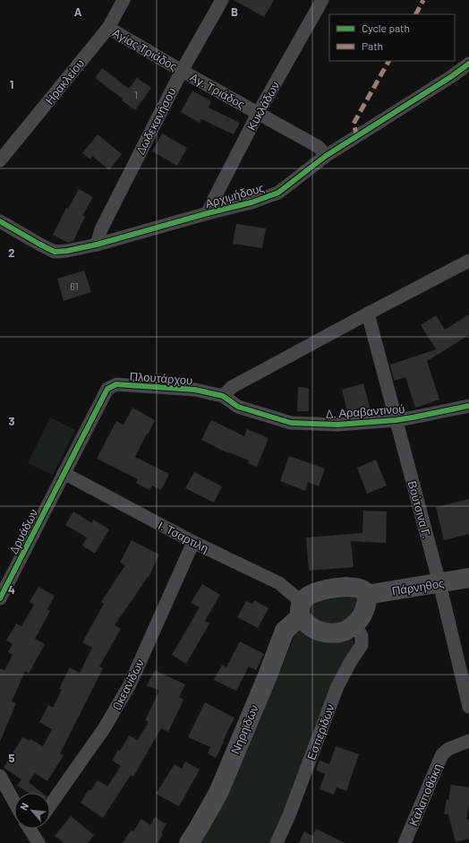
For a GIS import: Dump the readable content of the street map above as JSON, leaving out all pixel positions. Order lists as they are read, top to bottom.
{
  "streets": {
    "street": [
      "Αγίας Τριάδος",
      "Ηρακλείου",
      "Αγ. Τριάδος",
      "Κυκλάδων",
      "Δωδεκανήσου",
      "Αρχιμήδους",
      "Πλουτάρχου",
      "Δ. Αραβαντινού",
      "Βούτσινα Γ.",
      "Δρυάδων",
      "Ι. Τσαρτιλη",
      "Πάρνηθος",
      "Ωκεανίδων",
      "Νηρηϊδων",
      "Εσπερίδων",
      "Καλαποθάκη"
    ]
  },
  "crossings": [
    ["Αγίας Τριάδος", "Ηρακλείου"],
    ["Αγίας Τριάδος", "Αγ. Τριάδος"],
    ["Αγίας Τριάδος", "Δωδεκανήσου"],
    ["Αγ. Τριάδος", "Κυκλάδων"],
    ["Αγ. Τριάδος", "Δωδεκανήσου"],
    ["Αγ. Τριάδος", "Αρχιμήδους"],
    ["Κυκλάδων", "Αρχιμήδους"],
    ["Δωδεκανήσου", "Αρχιμήδους"],
    ["Πλουτάρχου", "Δ. Αραβαντινού"],
    ["Πλουτάρχου", "Δρυάδων"],
    ["Πλουτάρχου", "Ι. Τσαρτιλη"],
    ["Δ. Αραβαντινού", "Βούτσινα Γ."],
    ["Βούτσινα Γ.", "Πάρνηθος"],
    ["Δρυάδων", "Ι. Τσαρτιλη"],
    ["Ι. Τσαρτιλη", "Πάρνηθος"],
    ["Ι. Τσαρτιλη", "Ωκεανίδων"],
    ["Ι. Τσαρτιλη", "Νηρηϊδων"],
    ["Ι. Τσαρτιλη", "Εσπερίδων"],
    ["Πάρνηθος", "Νηρηϊδων"],
    ["Πάρνηθος", "Εσπερίδων"],
    ["Νηρηϊδων", "Εσπερίδων"]
  ],
  "house_numbers": ["1", "61"],
  "legend": ["Cycle path", "Path"],
  "north": "top left",
  "grid": {
    "columns": ["A", "B"],
    "rows": [
      "1",
      "2",
      "3",
      "4",
      "5"
    ]
  }
}
